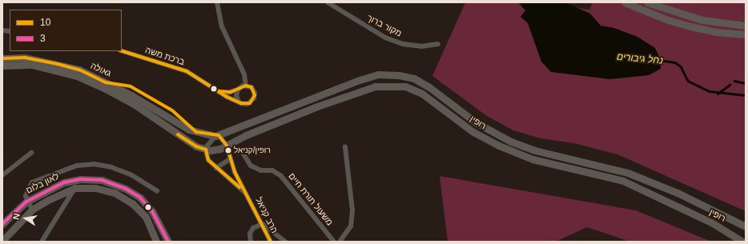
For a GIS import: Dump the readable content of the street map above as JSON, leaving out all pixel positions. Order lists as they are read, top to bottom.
{
  "streets": {
    "street": [
      "מקור ברוך",
      "ברכת משה",
      "גאולה",
      "רופין",
      "לאון בלום",
      "משעול תורת חיים",
      "הרב קניאל"
    ]
  },
  "crossings": [
    ["גאולה", "רופין"],
    ["גאולה", "הרב קניאל"],
    ["רופין", "הרב קניאל"]
  ],
  "water": ["נחל גיבורים"],
  "places": ["רופין/קניאל"],
  "lines": ["transit line 10", "transit line 3"],
  "legend": ["10", "3"],
  "north": "left"
}
